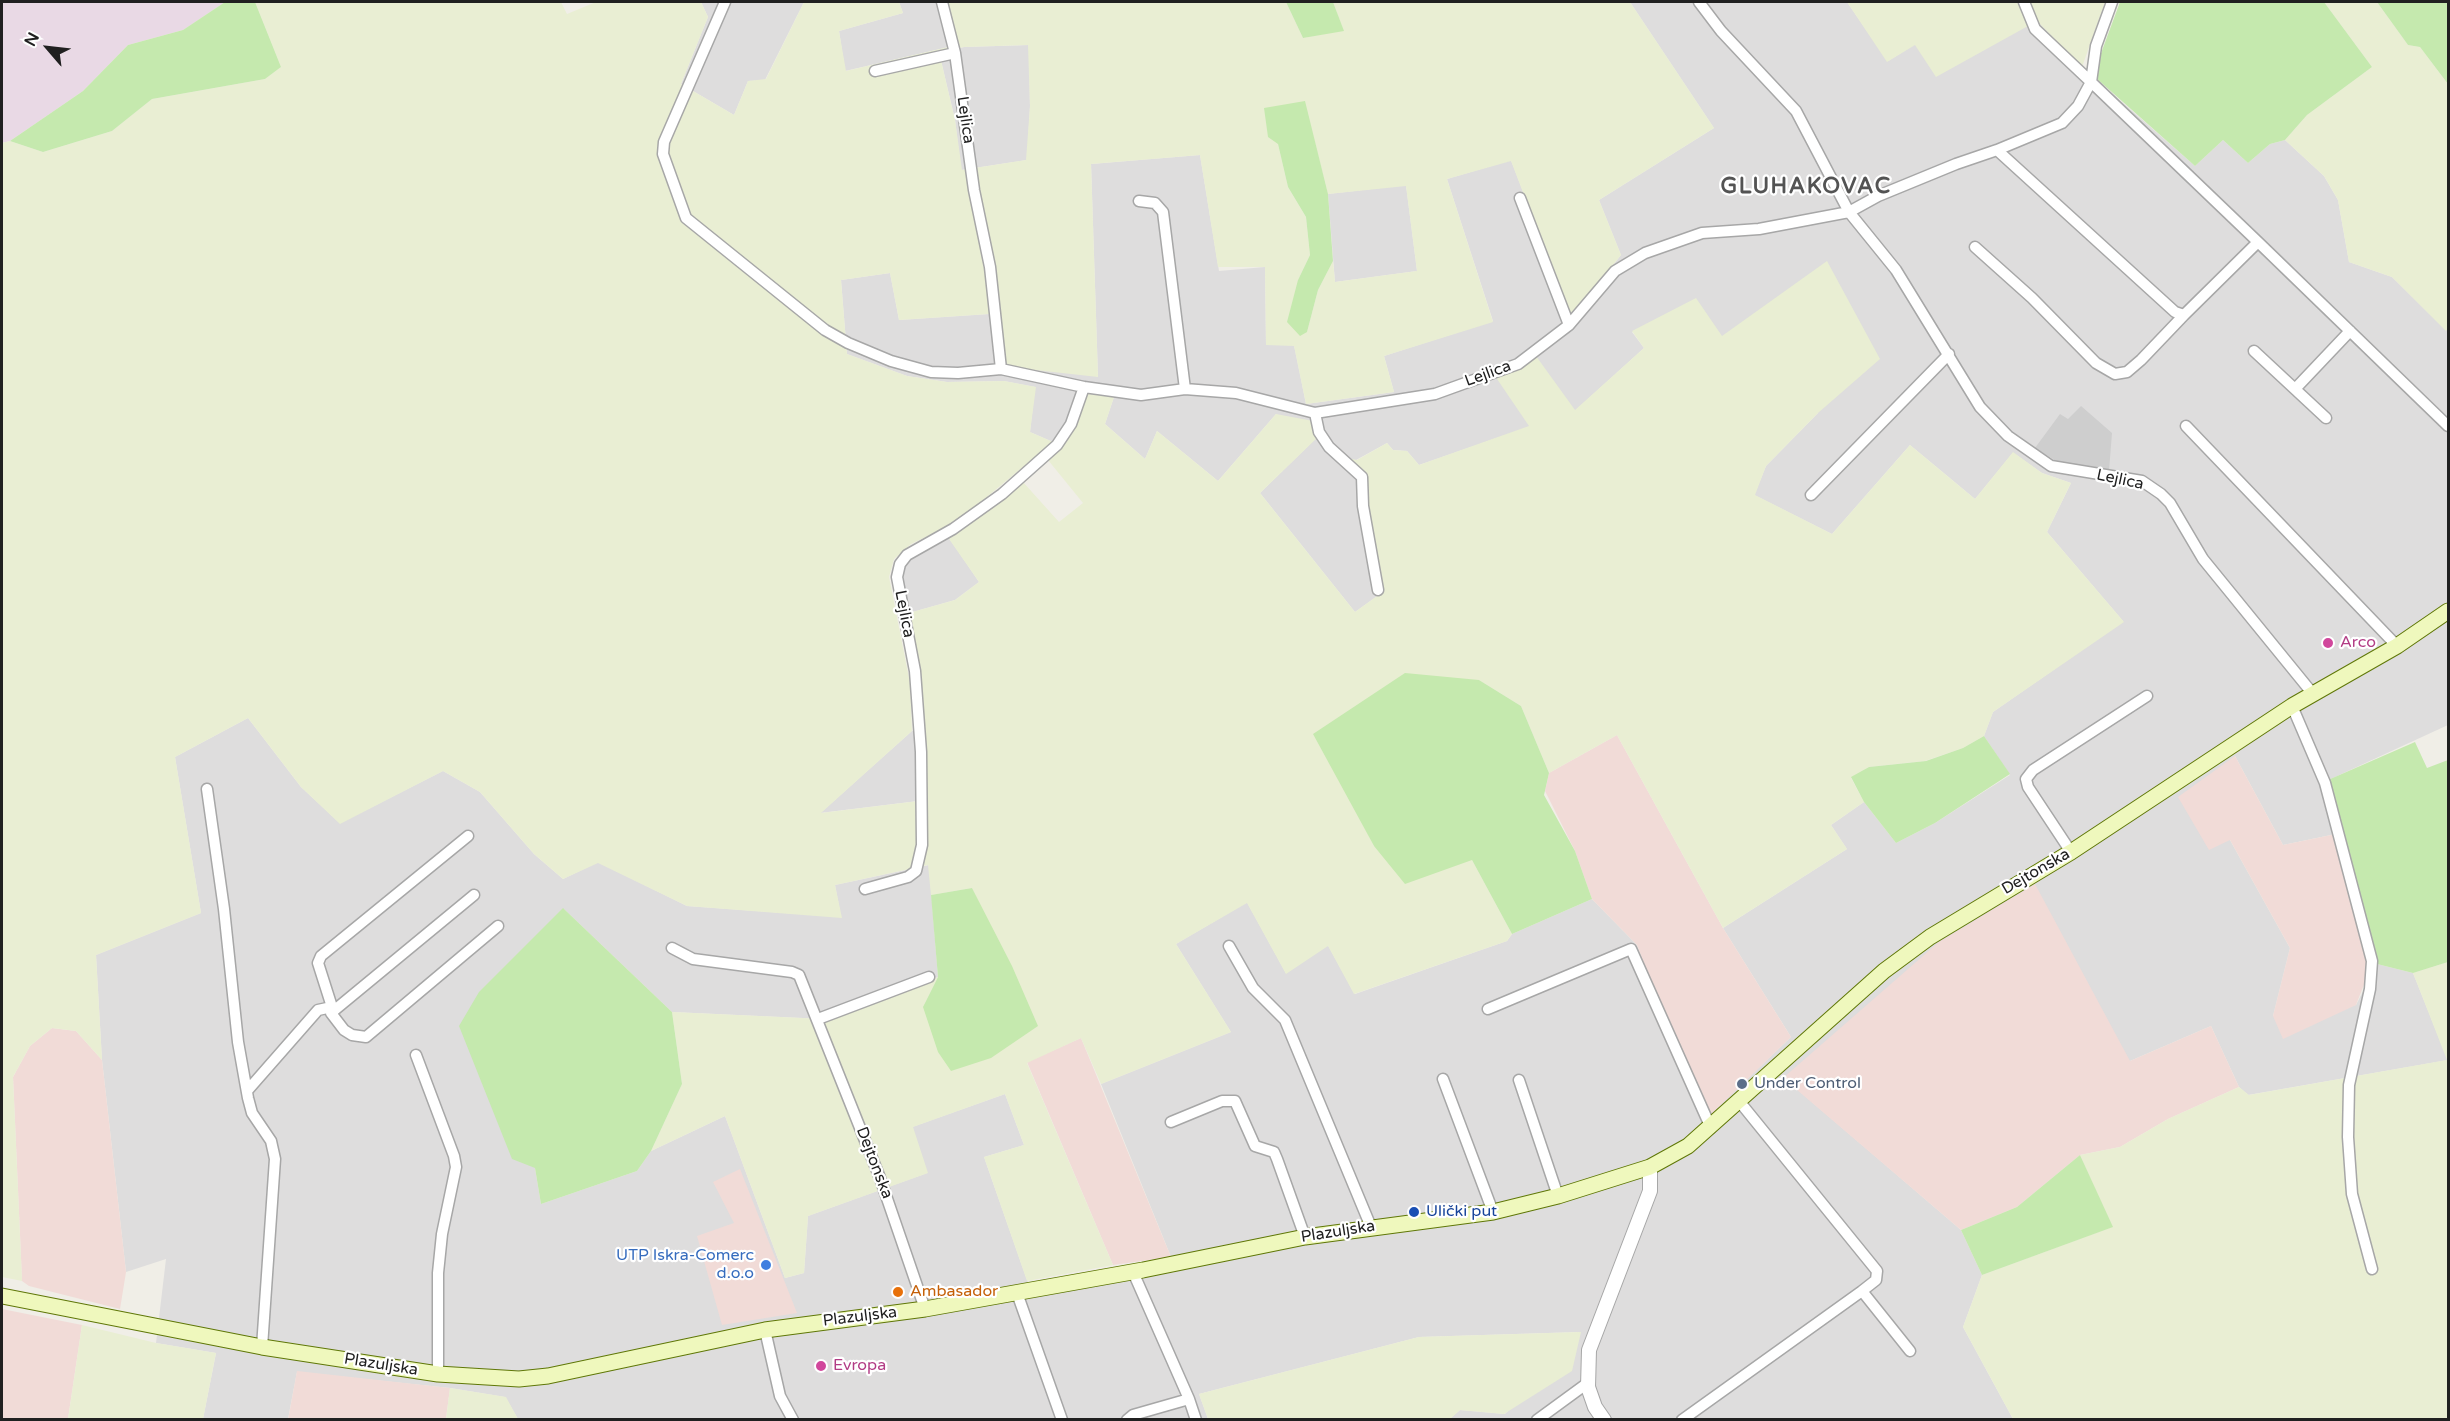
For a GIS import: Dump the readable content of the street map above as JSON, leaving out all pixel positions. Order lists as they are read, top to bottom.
{
  "streets": {
    "main road": ["Dejtonska", "Plazuljska"],
    "street": ["Lejlica"]
  },
  "crossings": [
    ["Lejlica", "Dejtonska"],
    ["Dejtonska", "Plazuljska"]
  ],
  "districts": ["GLUHAKOVAC"],
  "places": [
    "Arco",
    "Under Control",
    "Ulički put",
    "UTP Iskra-Comerc d.o.o",
    "Ambasador",
    "Evropa"
  ],
  "north": "top left"
}
